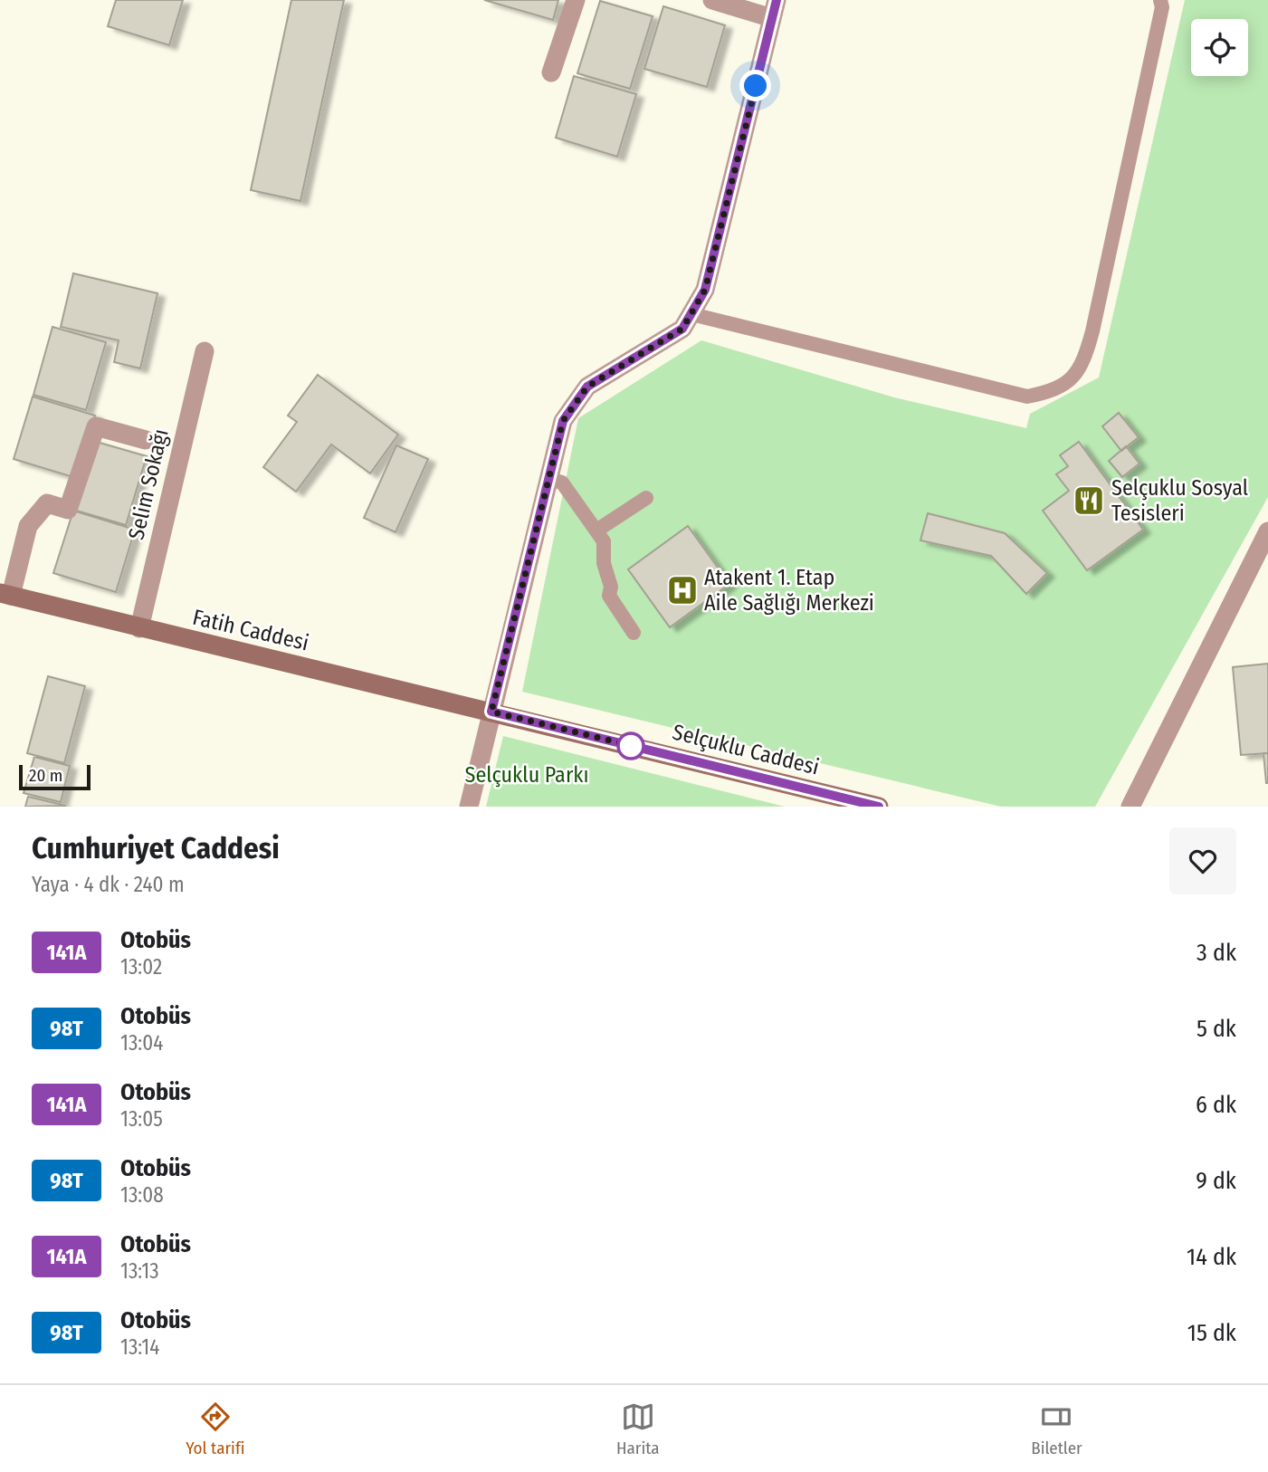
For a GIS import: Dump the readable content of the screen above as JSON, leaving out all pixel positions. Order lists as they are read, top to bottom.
{
  "streets": {
    "street": ["Selim Sokağı", "Fatih Caddesi", "Selçuklu Caddesi"]
  },
  "crossings": [
    ["Selim Sokağı", "Fatih Caddesi"],
    ["Fatih Caddesi", "Selçuklu Caddesi"]
  ],
  "parks": ["Selçuklu Parkı"],
  "places": {
    "restaurant": ["Selçuklu Sosyal Tesisleri"],
    "hospital": ["Atakent 1. Etap Aile Sağlığı Merkezi"]
  },
  "lines": ["bus line 141A"],
  "scale_bar": "20 m",
  "page": {
    "scale": "20 m",
    "heading": ["Cumhuriyet Caddesi", "Yaya · 4 dk · 240 m"],
    "list": [
      {
        "mark": "141A",
        "name": "Otobüs",
        "note": "13:02",
        "value": "3 dk"
      },
      {
        "mark": "98T",
        "name": "Otobüs",
        "note": "13:04",
        "value": "5 dk"
      },
      {
        "mark": "141A",
        "name": "Otobüs",
        "note": "13:05",
        "value": "6 dk"
      },
      {
        "mark": "98T",
        "name": "Otobüs",
        "note": "13:08",
        "value": "9 dk"
      },
      {
        "mark": "141A",
        "name": "Otobüs",
        "note": "13:13",
        "value": "14 dk"
      },
      {
        "mark": "98T",
        "name": "Otobüs",
        "note": "13:14",
        "value": "15 dk"
      }
    ],
    "tabs": ["Yol tarifi", "Harita", "Biletler"]
  }
}
